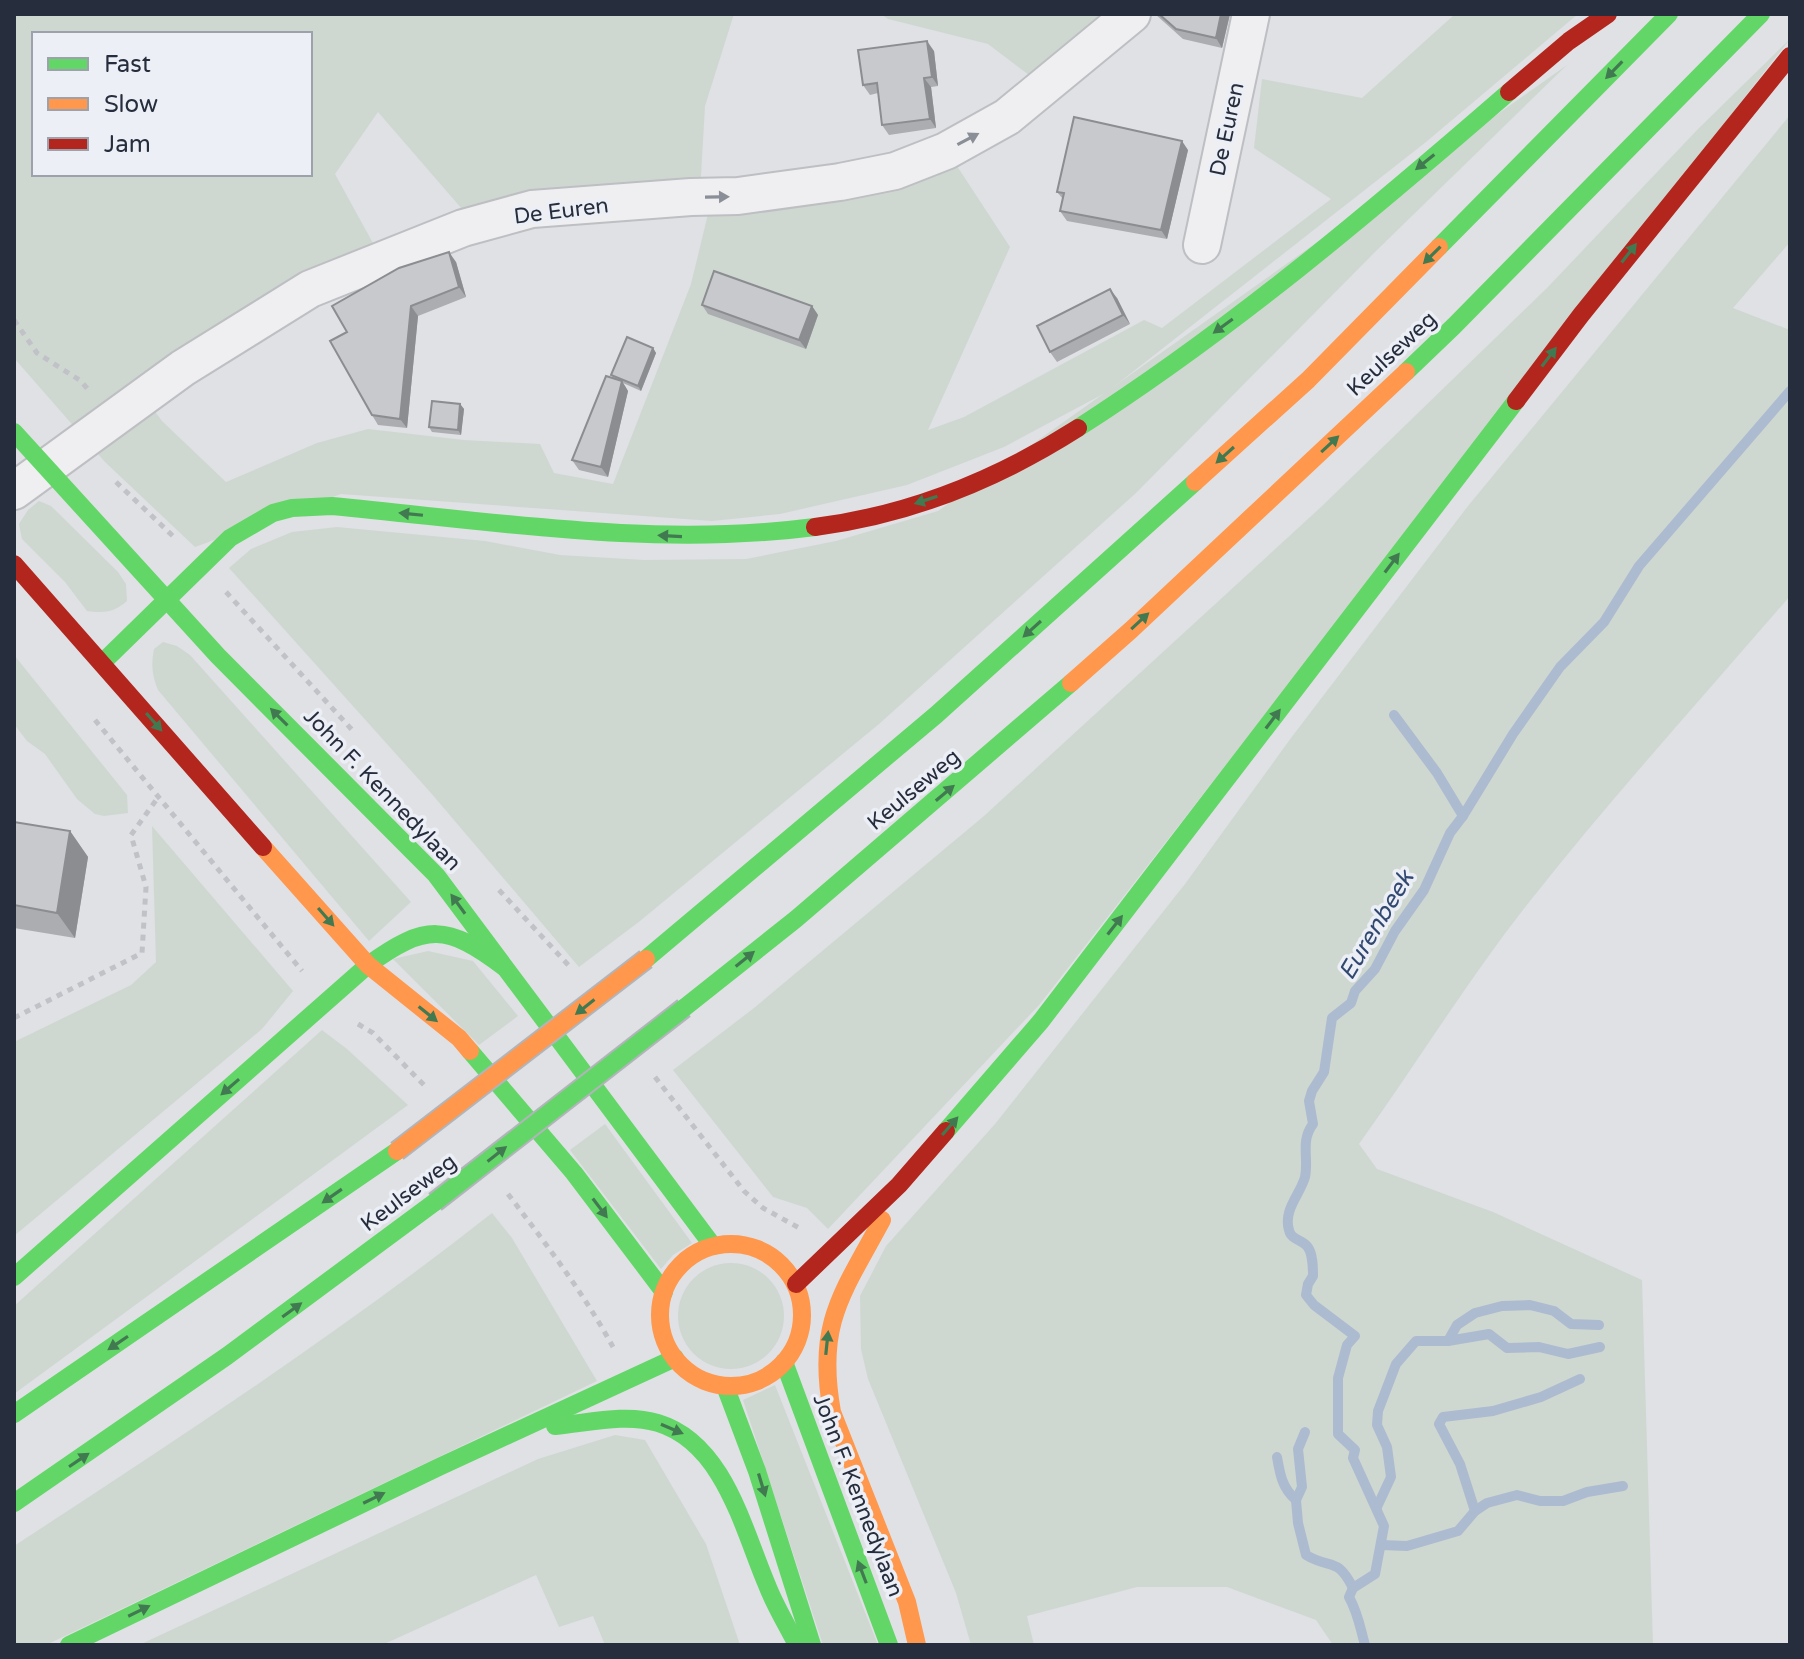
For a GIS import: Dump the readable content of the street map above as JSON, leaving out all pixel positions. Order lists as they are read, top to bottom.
{
  "streets": {
    "main road": ["Keulseweg", "John F. Kennedylaan"],
    "street": ["De Euren"]
  },
  "crossings": [
    ["De Euren", "John F. Kennedylaan"]
  ],
  "one_way": ["De Euren"],
  "water": ["Eurenbeek"],
  "legend": ["Fast", "Slow", "Jam"]
}
